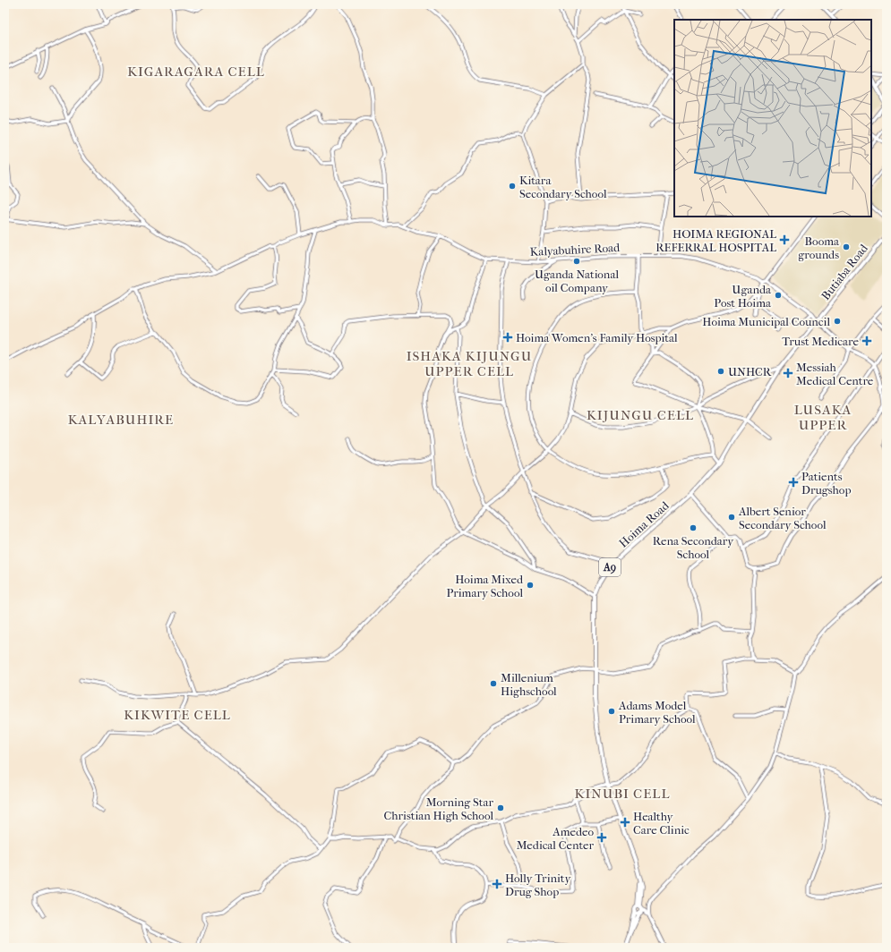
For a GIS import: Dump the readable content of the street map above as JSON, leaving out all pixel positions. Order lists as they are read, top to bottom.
{
  "streets": {
    "main road": ["Butiaba Road", "Hoima Road", "A9"],
    "street": ["Kalyabuhire Road"]
  },
  "crossings": [
    ["Kalyabuhire Road", "Butiaba Road"],
    ["Kalyabuhire Road", "Hoima Road"],
    ["Butiaba Road", "Hoima Road"],
    ["Hoima Road", "A9"]
  ],
  "districts": [
    "KIGARAGARA CELL",
    "ISHAKA KIJUNGU UPPER CELL",
    "LUSAKA UPPER",
    "KIJUNGU CELL",
    "KALYABUHIRE",
    "KIKWITE CELL",
    "KINUBI CELL"
  ],
  "places": {
    "other": [
      "Kitara Secondary School",
      "Booma grounds",
      "Uganda National oil Company",
      "Uganda Post Hoima",
      "Hoima Municipal Council",
      "UNHCR",
      "Albert Senior Secondary School",
      "Rena Secondary School",
      "Hoima Mixed Primary School",
      "Millenium Highschool",
      "Adams Model Primary School",
      "Morning Star Christian High School"
    ],
    "health": [
      "HOIMA REGIONAL REFERRAL HOSPITAL",
      "Hoima Women’s Family Hospital",
      "Trust Medicare",
      "Messiah Medical Centre",
      "Patients Drugshop",
      "Healthy Care Clinic",
      "Amedeo Medical Center",
      "Holly Trinity Drug Shop"
    ]
  }
}
